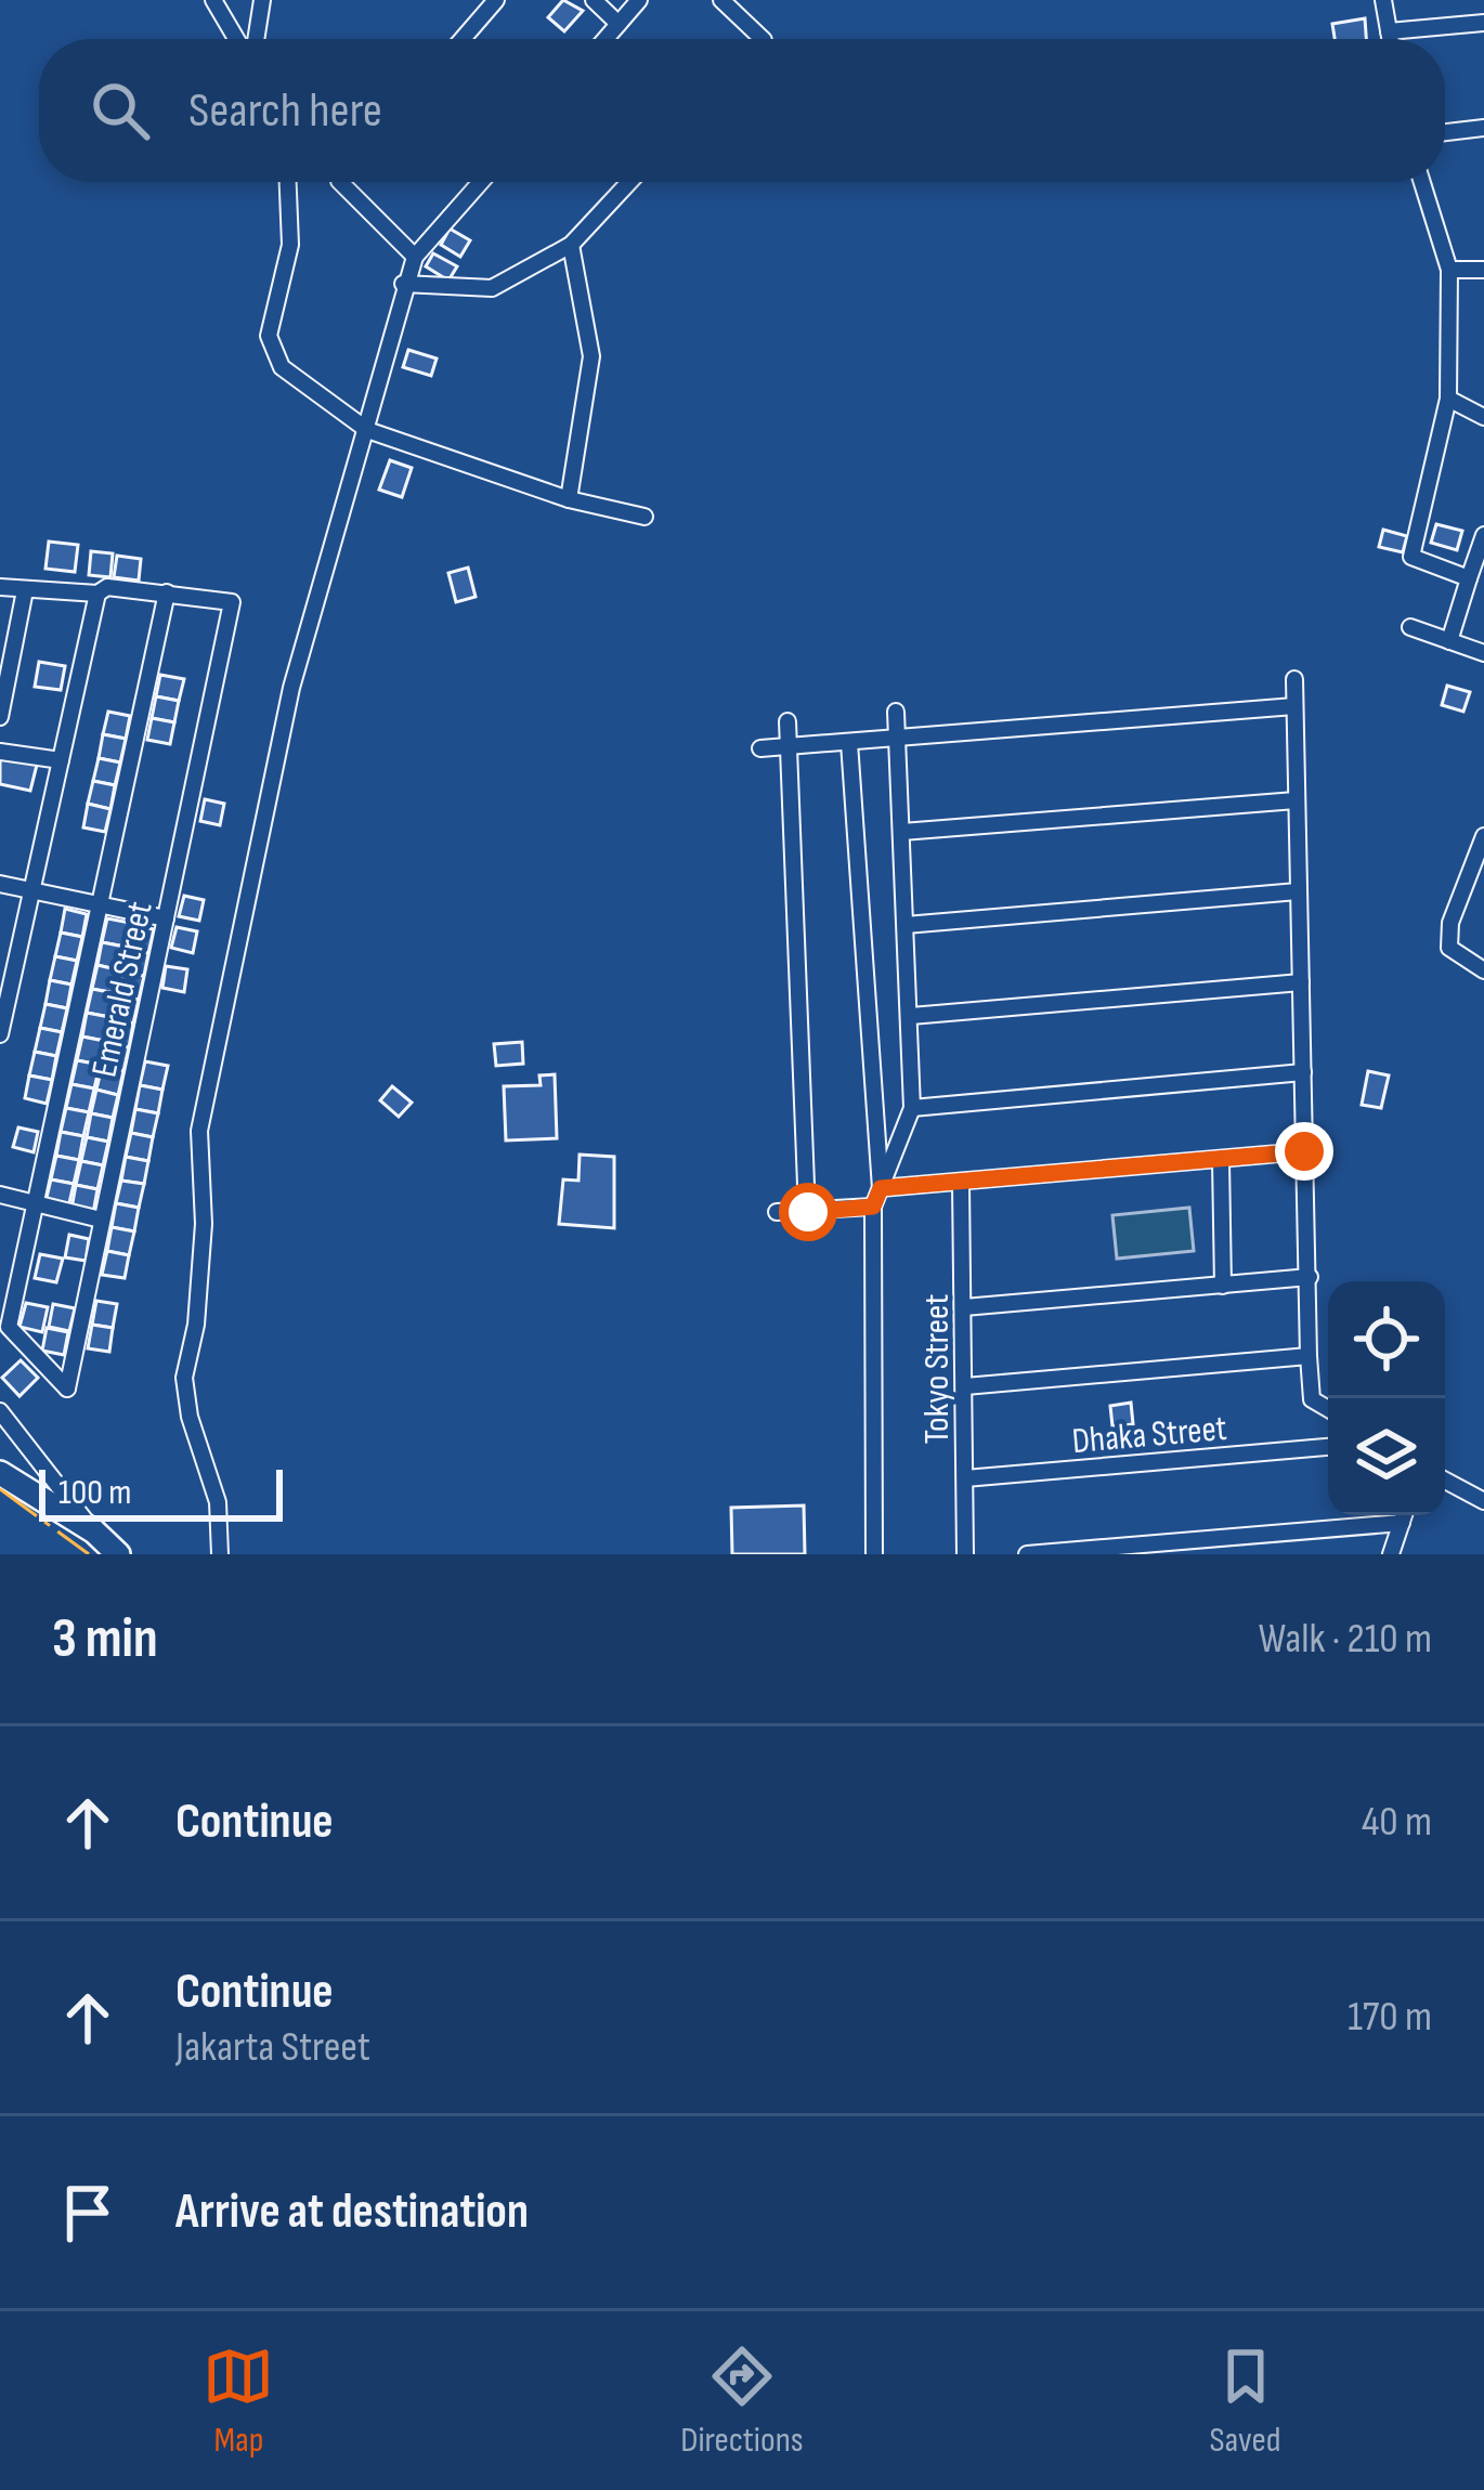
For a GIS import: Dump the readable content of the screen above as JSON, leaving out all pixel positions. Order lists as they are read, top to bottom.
{
  "streets": {
    "street": ["Emerald Street", "Tokyo Street", "Dhaka Street"]
  },
  "crossings": [
    ["Tokyo Street", "Dhaka Street"]
  ],
  "scale_bar": "100 m",
  "page": {
    "search": "Search here",
    "scale": "100 m",
    "heading": ["3 min", "Walk · 210 m"],
    "list": [
      ["Continue", "40 m"],
      ["Continue", "Jakarta Street", "170 m"],
      "Arrive at destination"
    ],
    "nav": ["Map", "Directions", "Saved"]
  }
}
